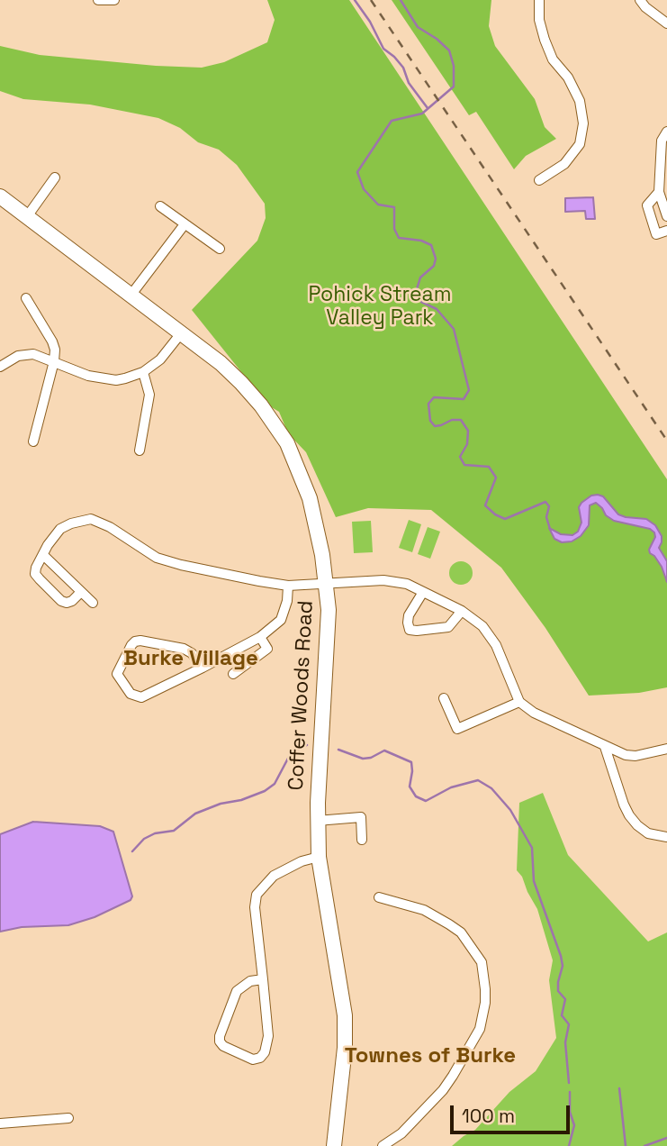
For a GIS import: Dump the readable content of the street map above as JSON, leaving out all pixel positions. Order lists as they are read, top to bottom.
{
  "streets": {
    "street": ["Coffer Woods Road"]
  },
  "districts": ["Burke Village", "Townes of Burke"],
  "parks": ["Pohick Stream Valley Park"],
  "scale_bar": "100 m"
}
